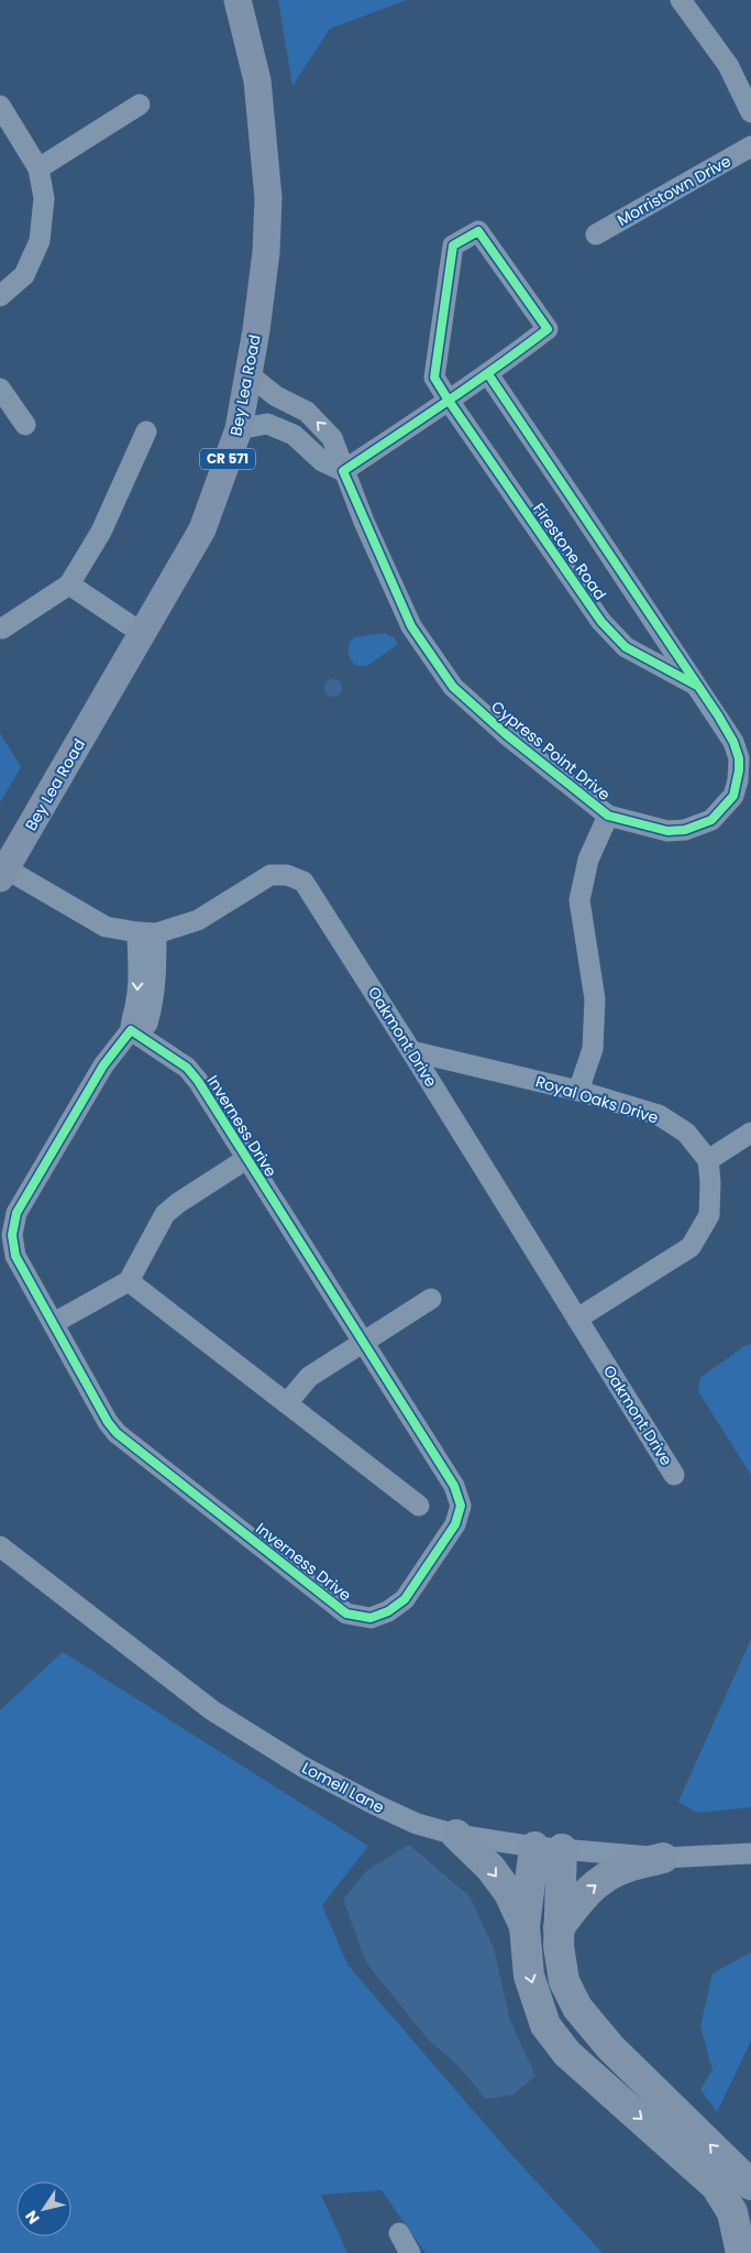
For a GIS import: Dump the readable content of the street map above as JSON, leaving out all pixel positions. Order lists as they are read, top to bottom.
{
  "streets": {
    "main road": ["Bey Lea Road", "CR 571"],
    "street": [
      "Morristown Drive",
      "Firestone Road",
      "Cypress Point Drive",
      "Oakmont Drive",
      "Royal Oaks Drive",
      "Inverness Drive",
      "Lomell Lane"
    ]
  },
  "crossings": [
    ["Bey Lea Road", "Oakmont Drive"],
    ["Firestone Road", "Cypress Point Drive"],
    ["Oakmont Drive", "Royal Oaks Drive"],
    ["Oakmont Drive", "Inverness Drive"]
  ],
  "north": "bottom left"
}
